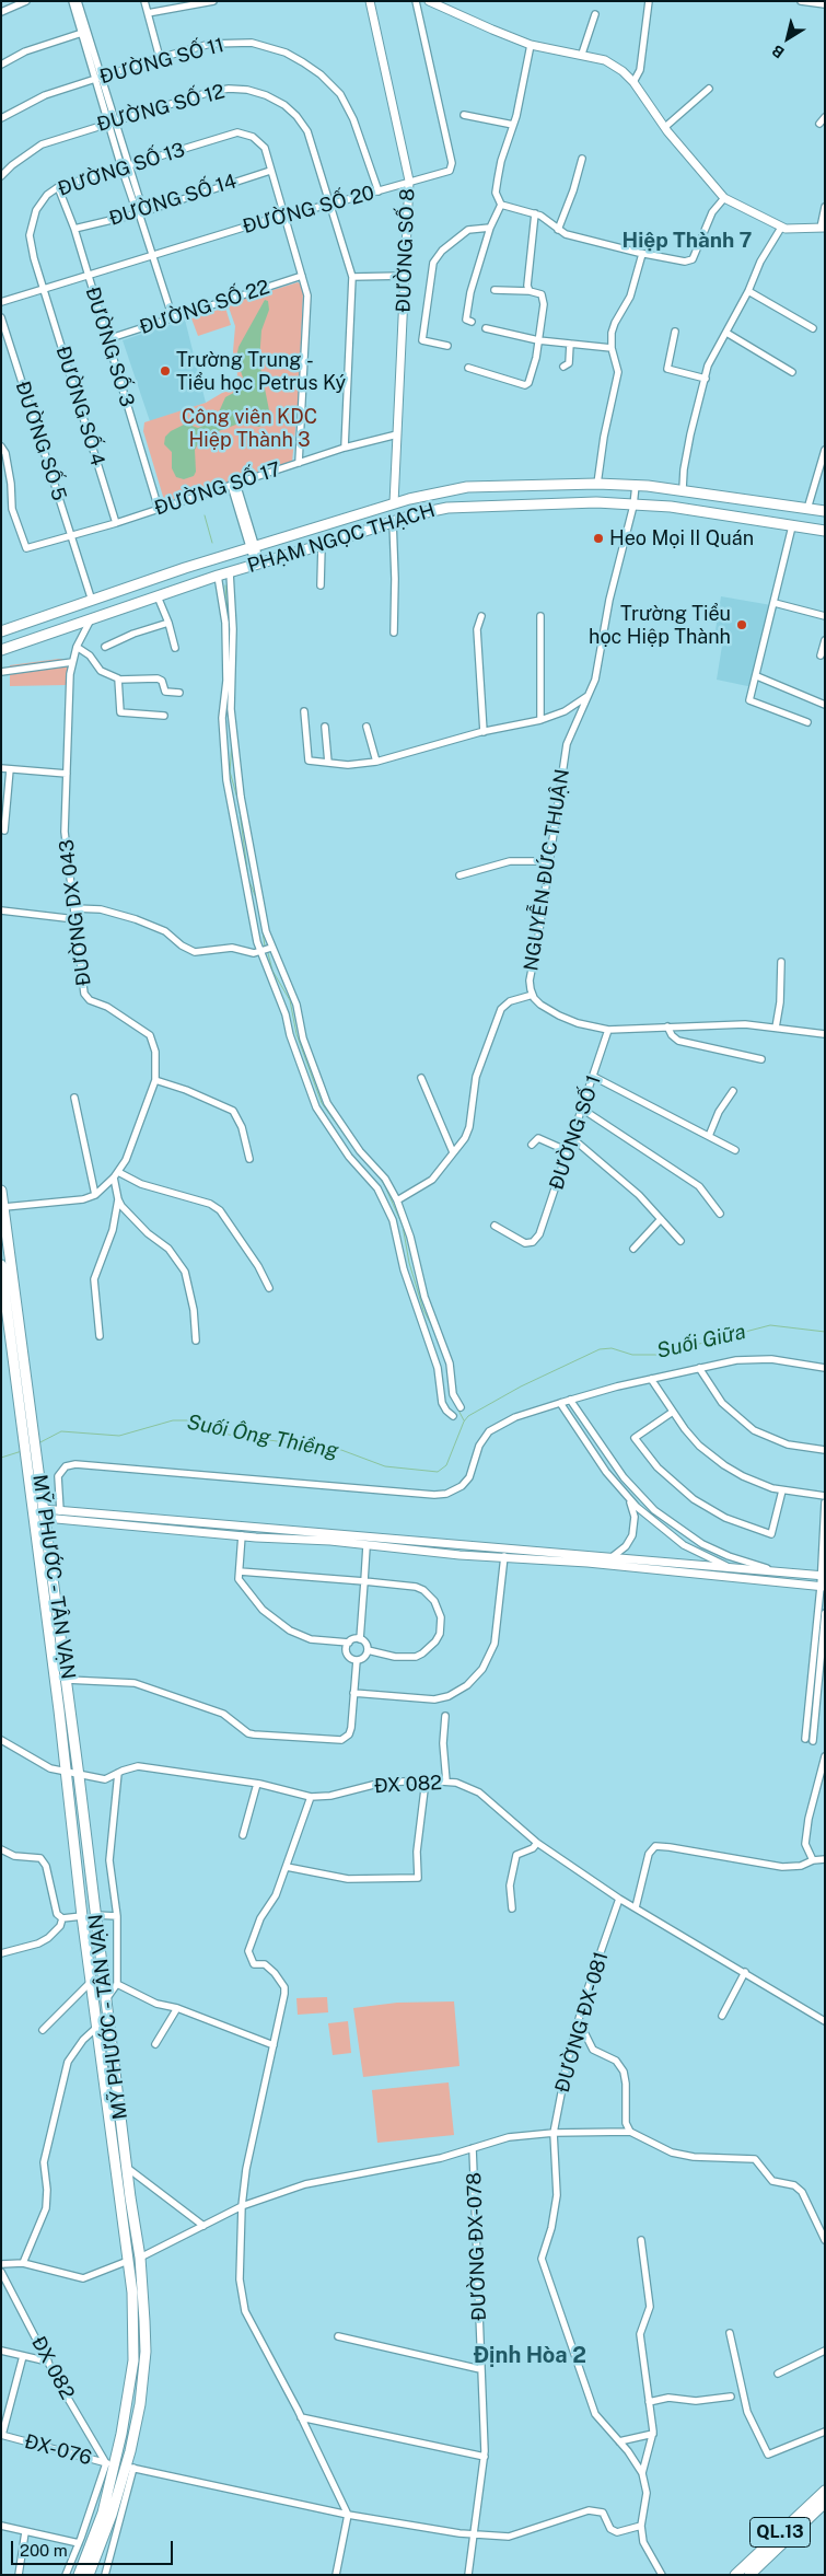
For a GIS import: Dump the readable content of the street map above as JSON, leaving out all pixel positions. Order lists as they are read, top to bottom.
{
  "streets": {
    "main road": ["PHẠM NGỌC THẠCH", "MỸ PHƯỚC - TÂN VẠN", "QL.13"],
    "street": [
      "ĐƯỜNG SỐ 11",
      "ĐƯỜNG SỐ 12",
      "ĐƯỜNG SỐ 13",
      "ĐƯỜNG SỐ 14",
      "ĐƯỜNG SỐ 20",
      "ĐƯỜNG SỐ 8",
      "ĐƯỜNG SỐ 22",
      "ĐƯỜNG SỐ 3",
      "ĐƯỜNG SỐ 4",
      "ĐƯỜNG SỐ 5",
      "ĐƯỜNG SỐ 17",
      "NGUYỄN ĐỨC THUẬN",
      "ĐƯỜNG DX 043",
      "ĐƯỜNG SỐ 1",
      "ĐX 082",
      "ĐƯỜNG ĐX-081",
      "ĐƯỜNG ĐX-078",
      "ĐX-076"
    ]
  },
  "crossings": [
    ["ĐƯỜNG SỐ 11", "ĐƯỜNG SỐ 20"],
    ["ĐƯỜNG SỐ 12", "ĐƯỜNG SỐ 20"],
    ["ĐƯỜNG SỐ 13", "ĐƯỜNG SỐ 14"],
    ["ĐƯỜNG SỐ 13", "ĐƯỜNG SỐ 20"],
    ["ĐƯỜNG SỐ 13", "ĐƯỜNG SỐ 22"],
    ["ĐƯỜNG SỐ 13", "ĐƯỜNG SỐ 3"],
    ["ĐƯỜNG SỐ 13", "ĐƯỜNG SỐ 4"],
    ["ĐƯỜNG SỐ 13", "ĐƯỜNG SỐ 17"],
    ["ĐƯỜNG SỐ 14", "ĐƯỜNG SỐ 3"],
    ["ĐƯỜNG SỐ 20", "ĐƯỜNG SỐ 8"],
    ["ĐƯỜNG SỐ 20", "ĐƯỜNG SỐ 3"],
    ["ĐƯỜNG SỐ 20", "ĐƯỜNG SỐ 4"],
    ["ĐƯỜNG SỐ 8", "ĐƯỜNG SỐ 17"],
    ["ĐƯỜNG SỐ 8", "PHẠM NGỌC THẠCH"],
    ["ĐƯỜNG SỐ 22", "ĐƯỜNG SỐ 3"],
    ["ĐƯỜNG SỐ 3", "ĐƯỜNG SỐ 17"],
    ["ĐƯỜNG SỐ 4", "ĐƯỜNG SỐ 17"],
    ["ĐƯỜNG SỐ 5", "ĐƯỜNG SỐ 17"],
    ["ĐƯỜNG SỐ 5", "PHẠM NGỌC THẠCH"],
    ["PHẠM NGỌC THẠCH", "NGUYỄN ĐỨC THUẬN"],
    ["PHẠM NGỌC THẠCH", "ĐƯỜNG DX 043"],
    ["NGUYỄN ĐỨC THUẬN", "ĐƯỜNG SỐ 1"],
    ["MỸ PHƯỚC - TÂN VẠN", "ĐX 082"],
    ["MỸ PHƯỚC - TÂN VẠN", "ĐƯỜNG ĐX-078"],
    ["MỸ PHƯỚC - TÂN VẠN", "ĐX-076"],
    ["ĐX 082", "ĐƯỜNG ĐX-081"],
    ["ĐX 082", "ĐX-076"],
    ["ĐƯỜNG ĐX-081", "ĐƯỜNG ĐX-078"]
  ],
  "districts": ["Hiệp Thành 7", "Định Hòa 2"],
  "water": ["Suối Giữa", "Suối Ông Thiềng"],
  "parks": ["Công viên KDC Hiệp Thành 3"],
  "places": ["Trường Trung - Tiểu học Petrus Ký", "Heo Mọi II Quán", "Trường Tiểu học Hiệp Thành"],
  "scale_bar": "200 m",
  "north": "bottom left"
}
